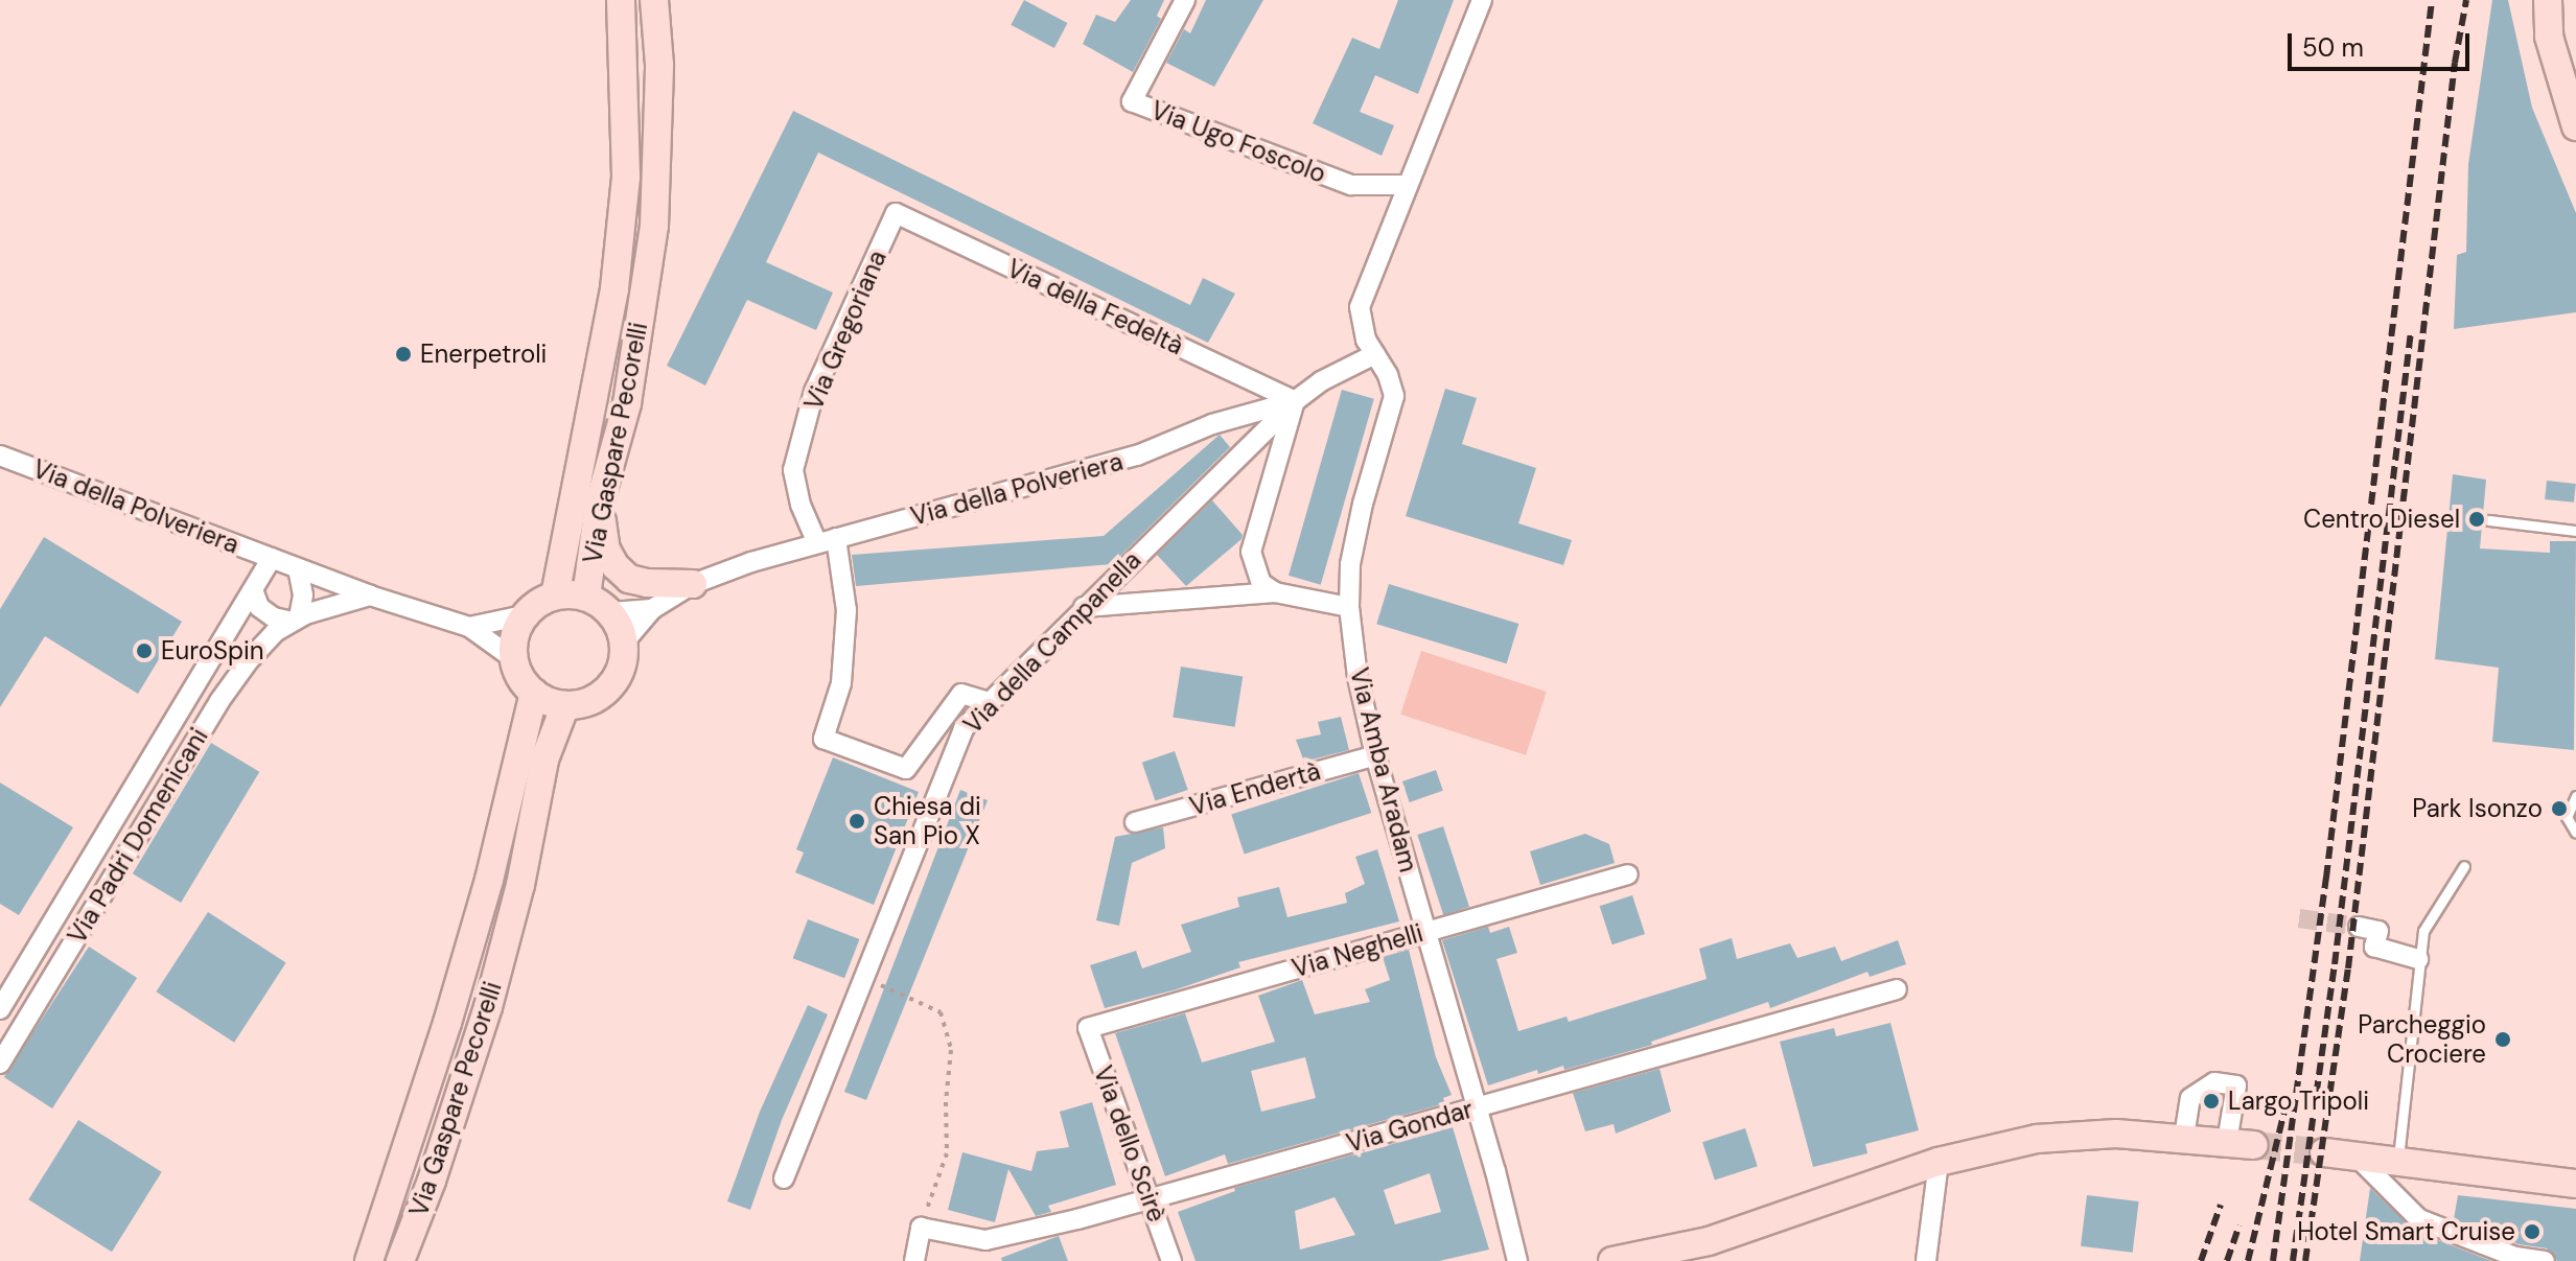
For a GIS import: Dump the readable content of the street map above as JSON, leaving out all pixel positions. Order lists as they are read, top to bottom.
{
  "streets": {
    "street": [
      "Via Ugo Foscolo",
      "Via della Fedeltà",
      "Via Gregoriana",
      "Via Gaspare Pecorelli",
      "Via della Polveriera",
      "Via della Campanella",
      "Via Amba Aradam",
      "Via Endertà",
      "Via Padri Domenicani",
      "Via Neghelli",
      "Via Gondar",
      "Via dello Scirè"
    ]
  },
  "crossings": [
    ["Via Ugo Foscolo", "Via Amba Aradam"],
    ["Via della Fedeltà", "Via Gregoriana"],
    ["Via della Fedeltà", "Via della Polveriera"],
    ["Via della Fedeltà", "Via della Campanella"],
    ["Via Gregoriana", "Via della Polveriera"],
    ["Via Gaspare Pecorelli", "Via della Polveriera"],
    ["Via della Polveriera", "Via della Campanella"],
    ["Via della Polveriera", "Via Amba Aradam"],
    ["Via della Polveriera", "Via Padri Domenicani"],
    ["Via Amba Aradam", "Via Endertà"],
    ["Via Amba Aradam", "Via Neghelli"],
    ["Via Amba Aradam", "Via Gondar"],
    ["Via Neghelli", "Via dello Scirè"],
    ["Via Gondar", "Via dello Scirè"]
  ],
  "places": [
    "Enerpetroli",
    "Centro Diesel",
    "EuroSpin",
    "Park Isonzo",
    "Chiesa di San Pio X",
    "Parcheggio Crociere",
    "Largo Tripoli",
    "Hotel Smart Cruise"
  ],
  "scale_bar": "50 m"
}
